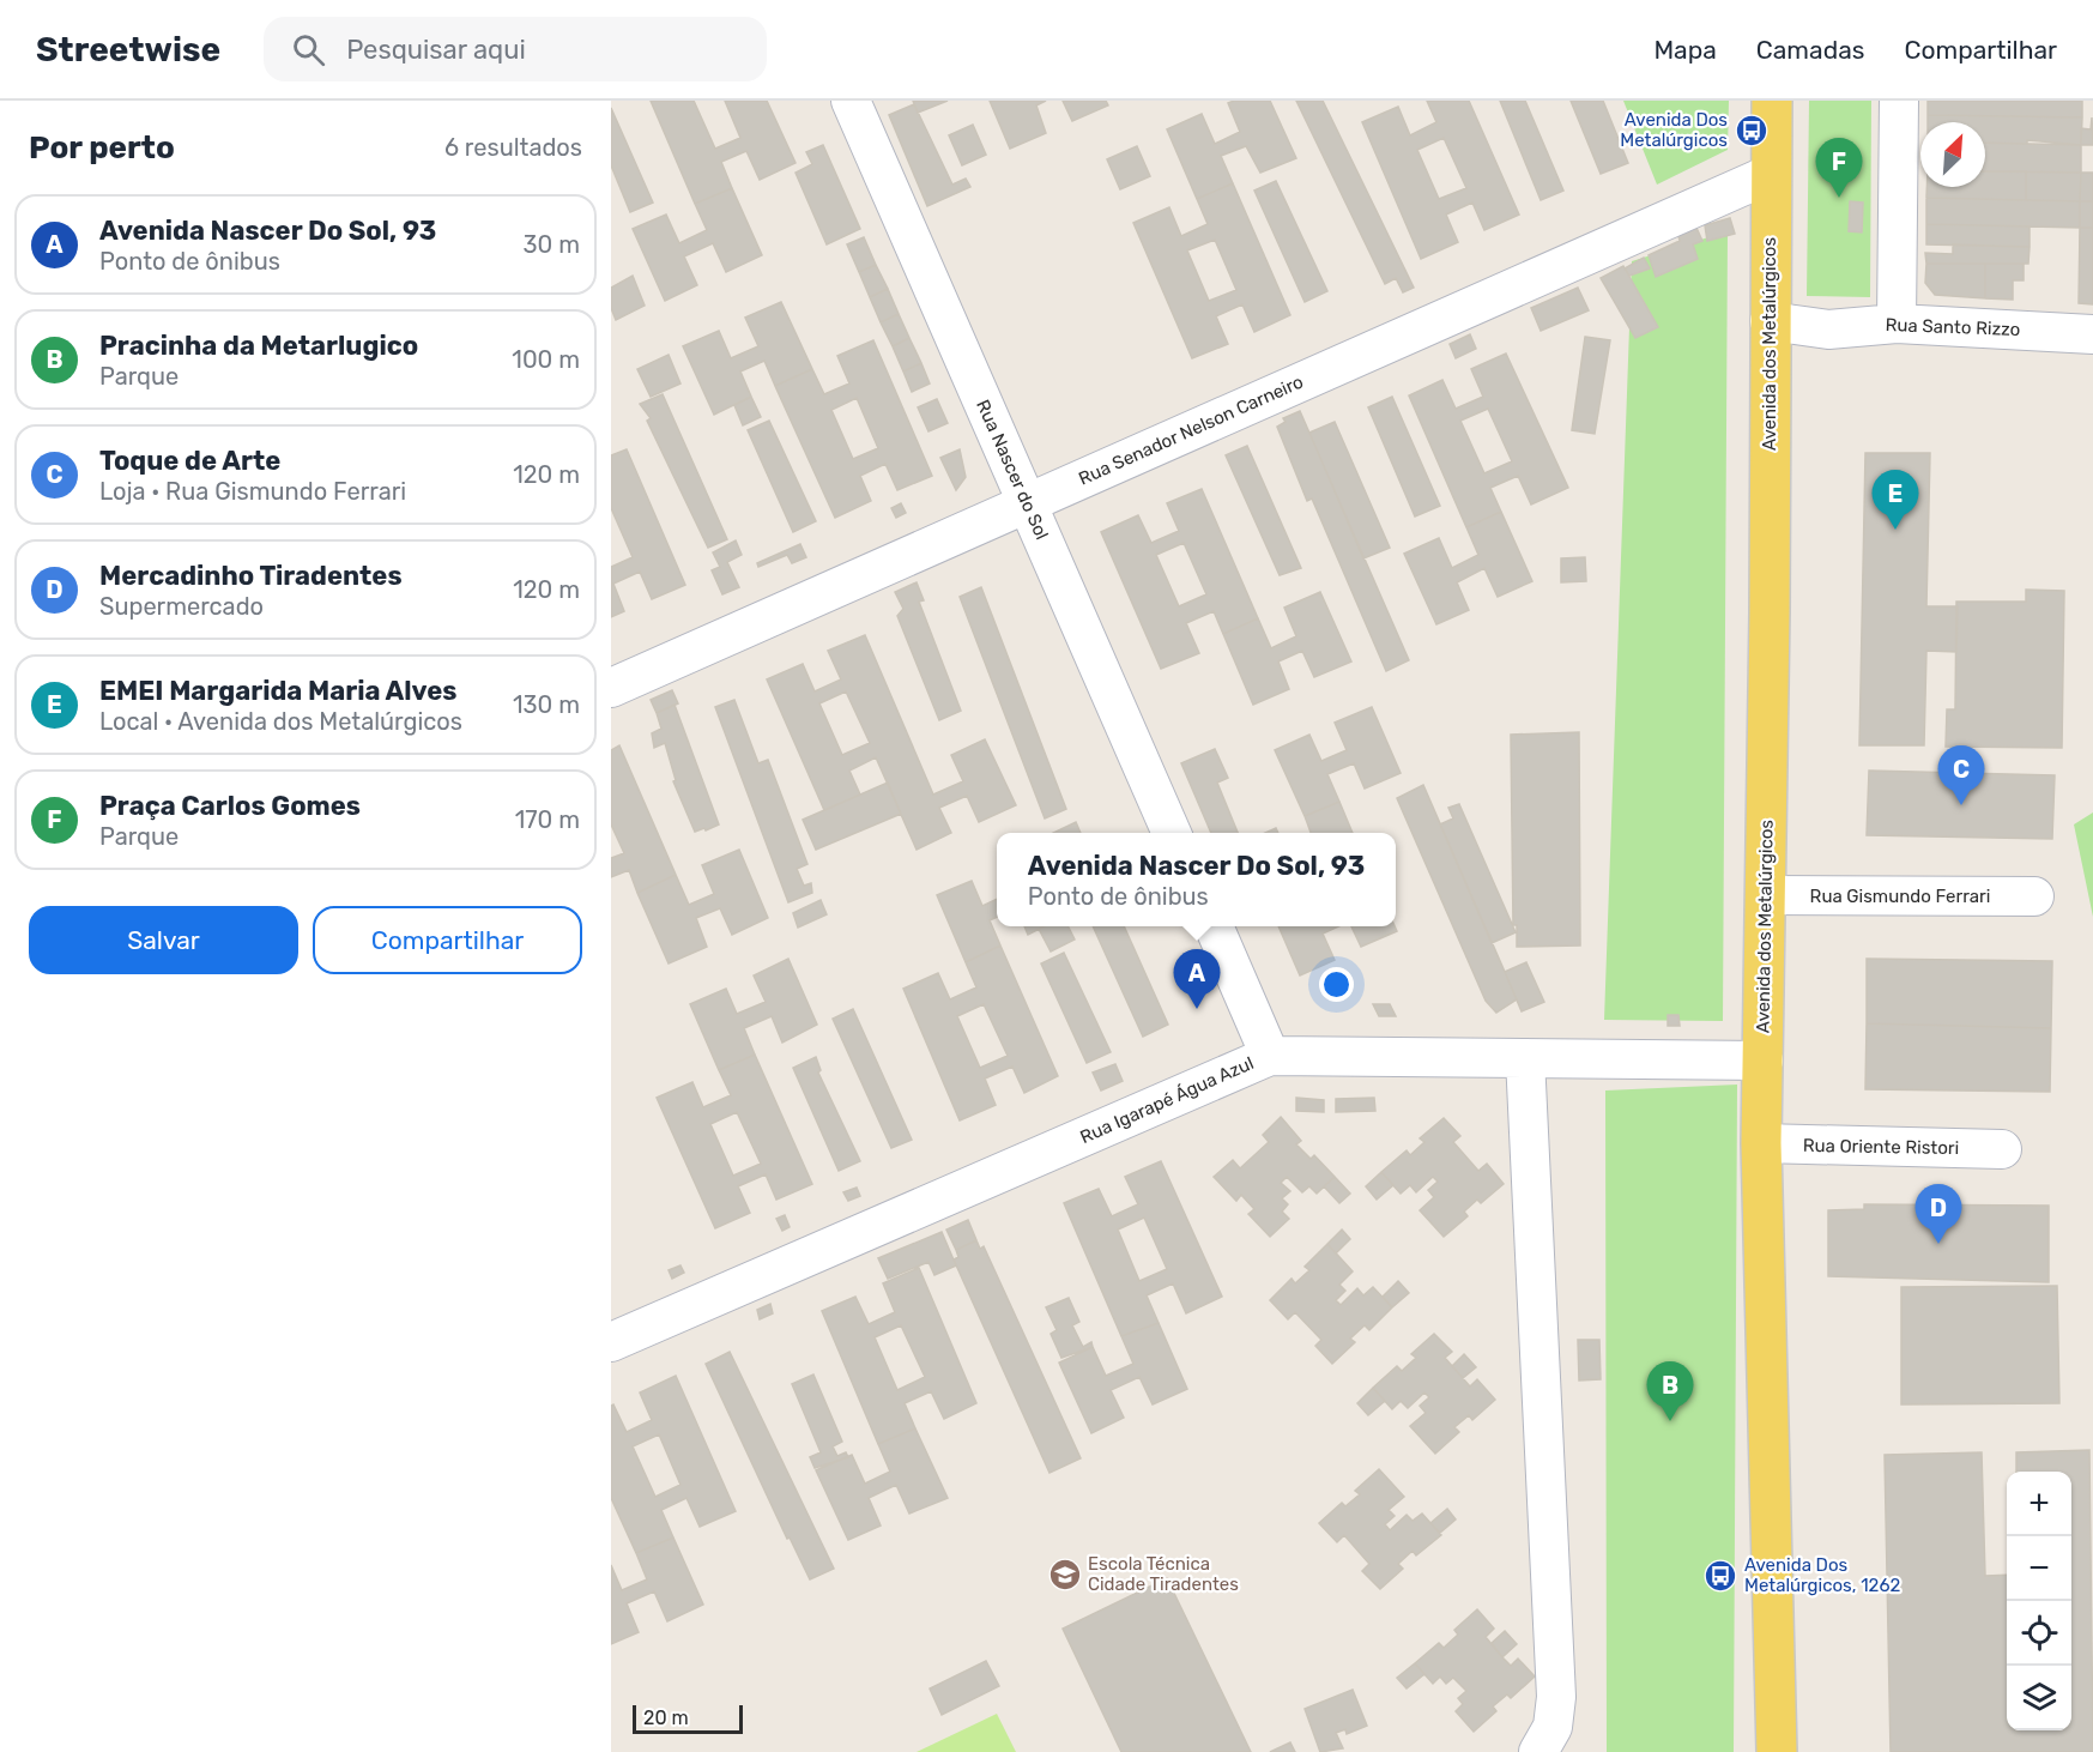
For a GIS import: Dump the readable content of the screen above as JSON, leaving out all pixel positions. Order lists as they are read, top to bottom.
{
  "streets": {
    "main road": ["Avenida dos Metalúrgicos"],
    "street": [
      "Rua Santo Rizzo",
      "Rua Senador Nelson Carneiro",
      "Rua Nascer do Sol",
      "Rua Gismundo Ferrari",
      "Rua Igarapé Água Azul",
      "Rua Oriente Ristori"
    ]
  },
  "crossings": [
    ["Rua Santo Rizzo", "Avenida dos Metalúrgicos"],
    ["Avenida dos Metalúrgicos", "Rua Senador Nelson Carneiro"],
    ["Avenida dos Metalúrgicos", "Rua Gismundo Ferrari"],
    ["Avenida dos Metalúrgicos", "Rua Igarapé Água Azul"],
    ["Avenida dos Metalúrgicos", "Rua Oriente Ristori"],
    ["Rua Senador Nelson Carneiro", "Rua Nascer do Sol"]
  ],
  "places": {
    "bus stop": ["Avenida Dos Metalúrgicos", "Avenida Dos Metalúrgicos, 1262"],
    "school or university": ["Escola Técnica Cidade Tiradentes"]
  },
  "scale_bar": "20 m",
  "north": "top right",
  "page": {
    "header": "Streetwise",
    "search": "Pesquisar aqui",
    "nav": ["Mapa", "Camadas", "Compartilhar"],
    "heading": ["Por perto", "6 resultados"],
    "pins": [
      "F",
      "E",
      "C",
      "A",
      "D",
      "B"
    ],
    "list": [
      {
        "mark": "A",
        "name": "Avenida Nascer Do Sol, 93",
        "note": "Ponto de ônibus",
        "value": "30 m"
      },
      {
        "mark": "B",
        "name": "Pracinha da Metarlugico",
        "note": "Parque",
        "value": "100 m"
      },
      {
        "mark": "C",
        "name": "Toque de Arte",
        "note": "Loja · Rua Gismundo Ferrari",
        "value": "120 m"
      },
      {
        "mark": "D",
        "name": "Mercadinho Tiradentes",
        "note": "Supermercado",
        "value": "120 m"
      },
      {
        "mark": "E",
        "name": "EMEI Margarida Maria Alves",
        "note": "Local · Avenida dos Metalúrgicos",
        "value": "130 m"
      },
      {
        "mark": "F",
        "name": "Praça Carlos Gomes",
        "note": "Parque",
        "value": "170 m"
      }
    ],
    "popup": ["Avenida Nascer Do Sol, 93", "Ponto de ônibus"],
    "buttons": ["Salvar", "Compartilhar"],
    "map_buttons": ["+", "−"],
    "scale": "20 m"
  }
}
